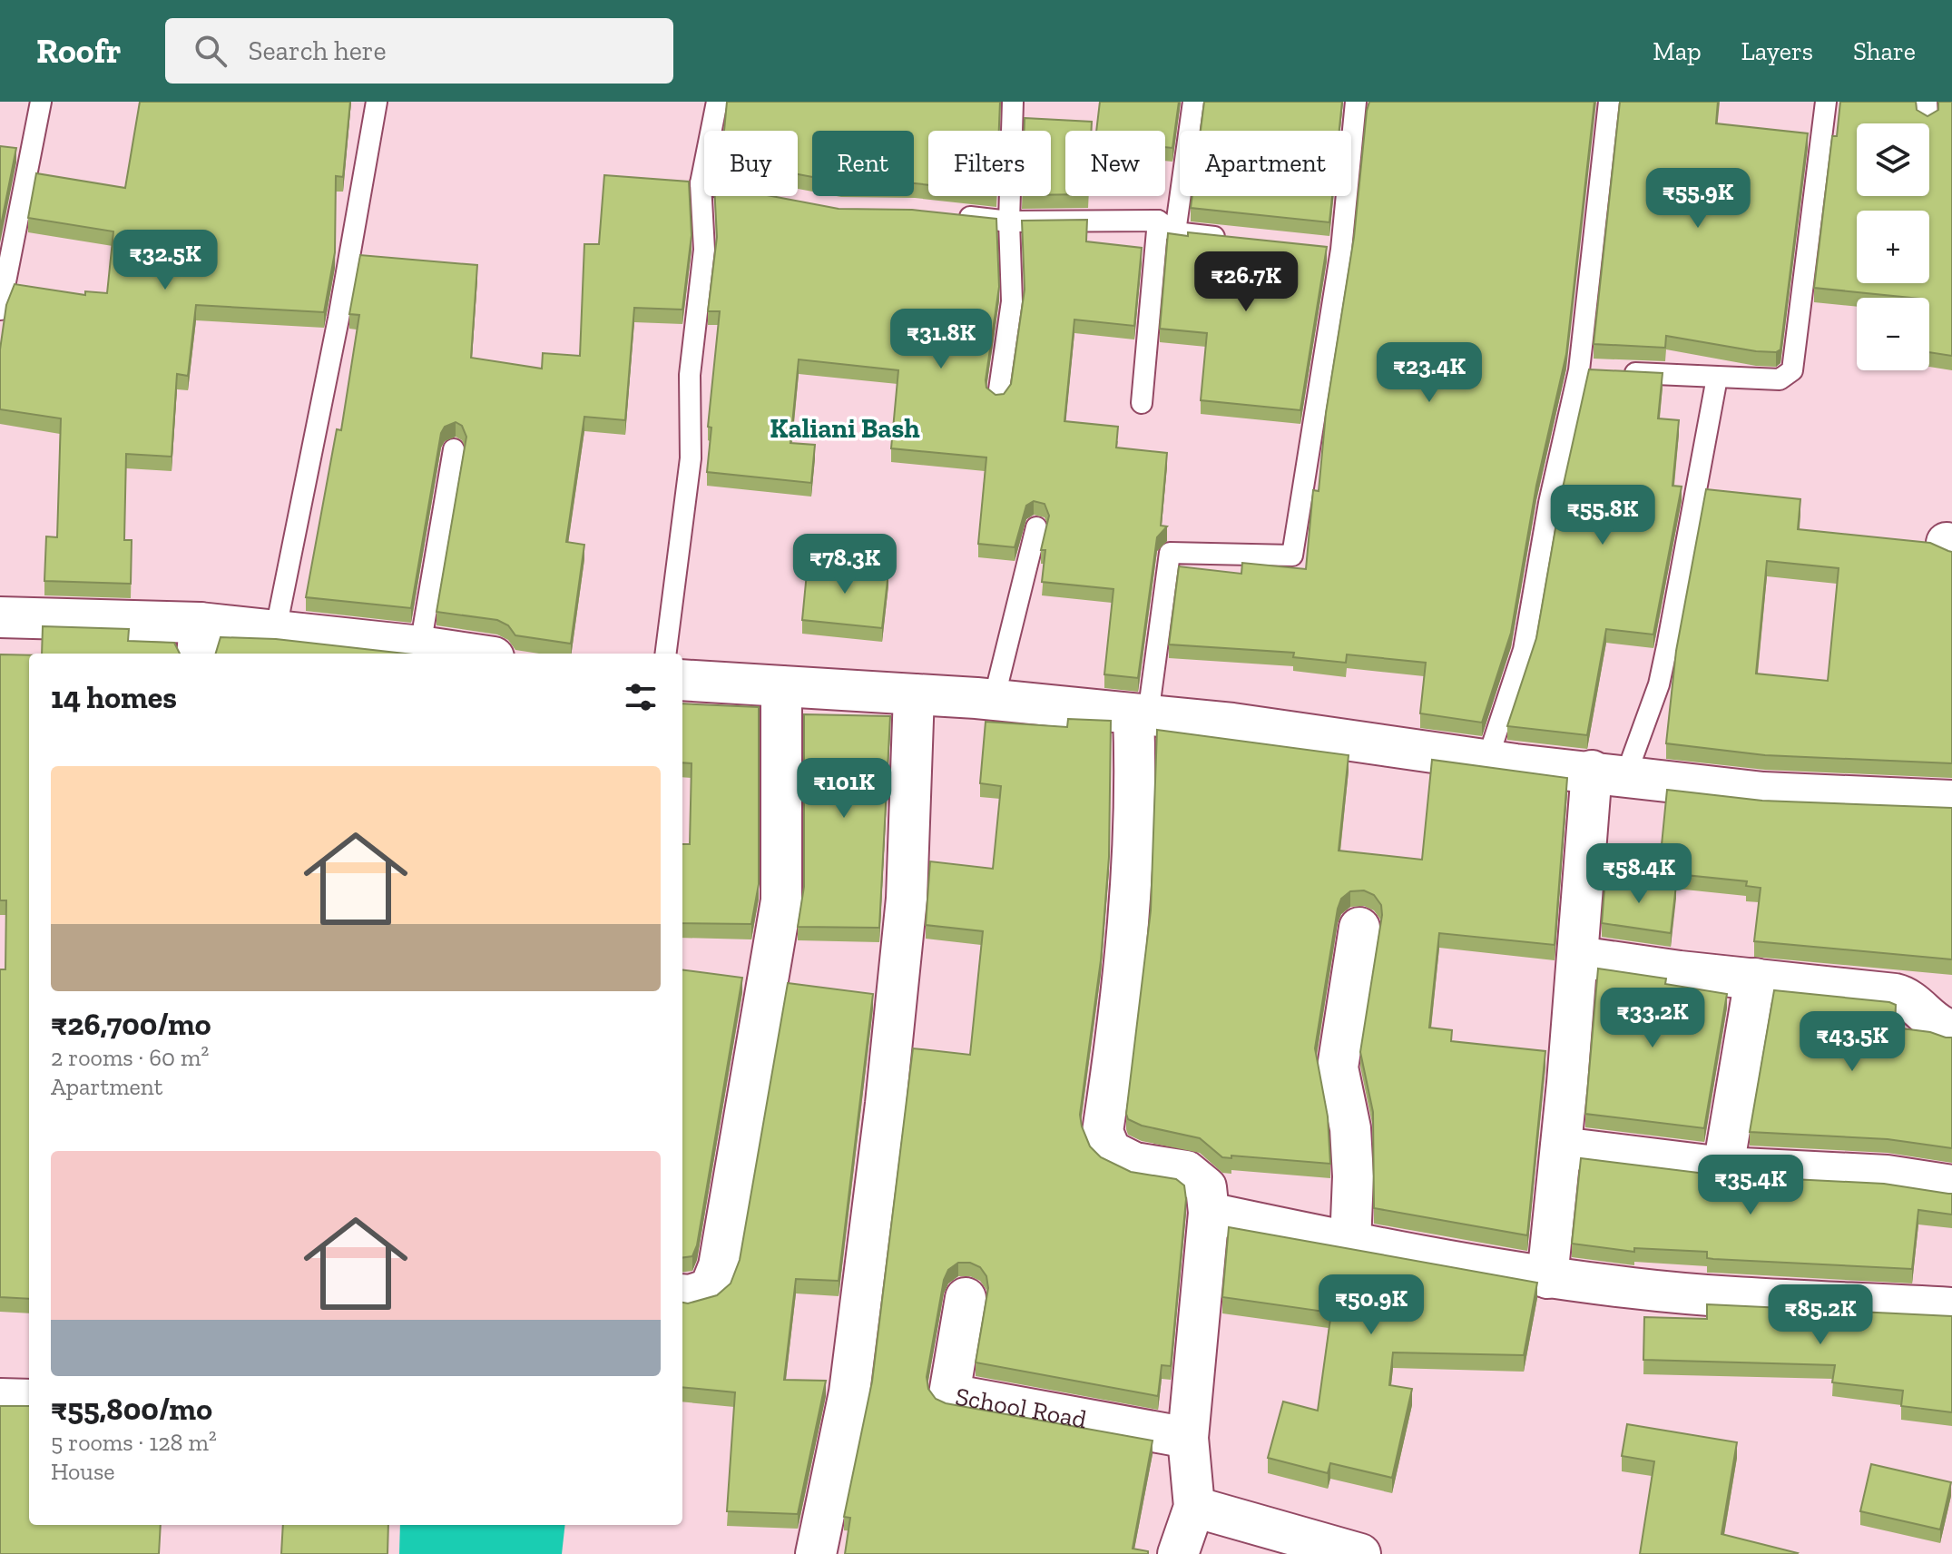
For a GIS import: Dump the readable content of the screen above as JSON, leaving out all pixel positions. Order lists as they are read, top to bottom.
{
  "streets": {
    "street": ["School Road"]
  },
  "districts": ["Kaliani Bash"],
  "page": {
    "header": "Roofr",
    "search": "Search here",
    "nav": ["Map", "Layers", "Share"],
    "map_buttons": ["+", "−"],
    "chip": [
      "Buy",
      "Rent",
      "Filters",
      "New",
      "Apartment"
    ],
    "price": [
      "₹55.9K",
      "₹32.5K",
      "₹26.7K",
      "₹31.8K",
      "₹23.4K",
      "₹55.8K",
      "₹78.3K",
      "₹101K",
      "₹58.4K",
      "₹33.2K",
      "₹43.5K",
      "₹35.4K",
      "₹50.9K",
      "₹85.2K"
    ],
    "heading": "14 homes",
    "list": [
      {
        "name": "₹26,700/mo",
        "note": "2 rooms · 60 m² · Apartment"
      },
      {
        "name": "₹55,800/mo",
        "note": "5 rooms · 128 m² · House"
      }
    ]
  }
}
